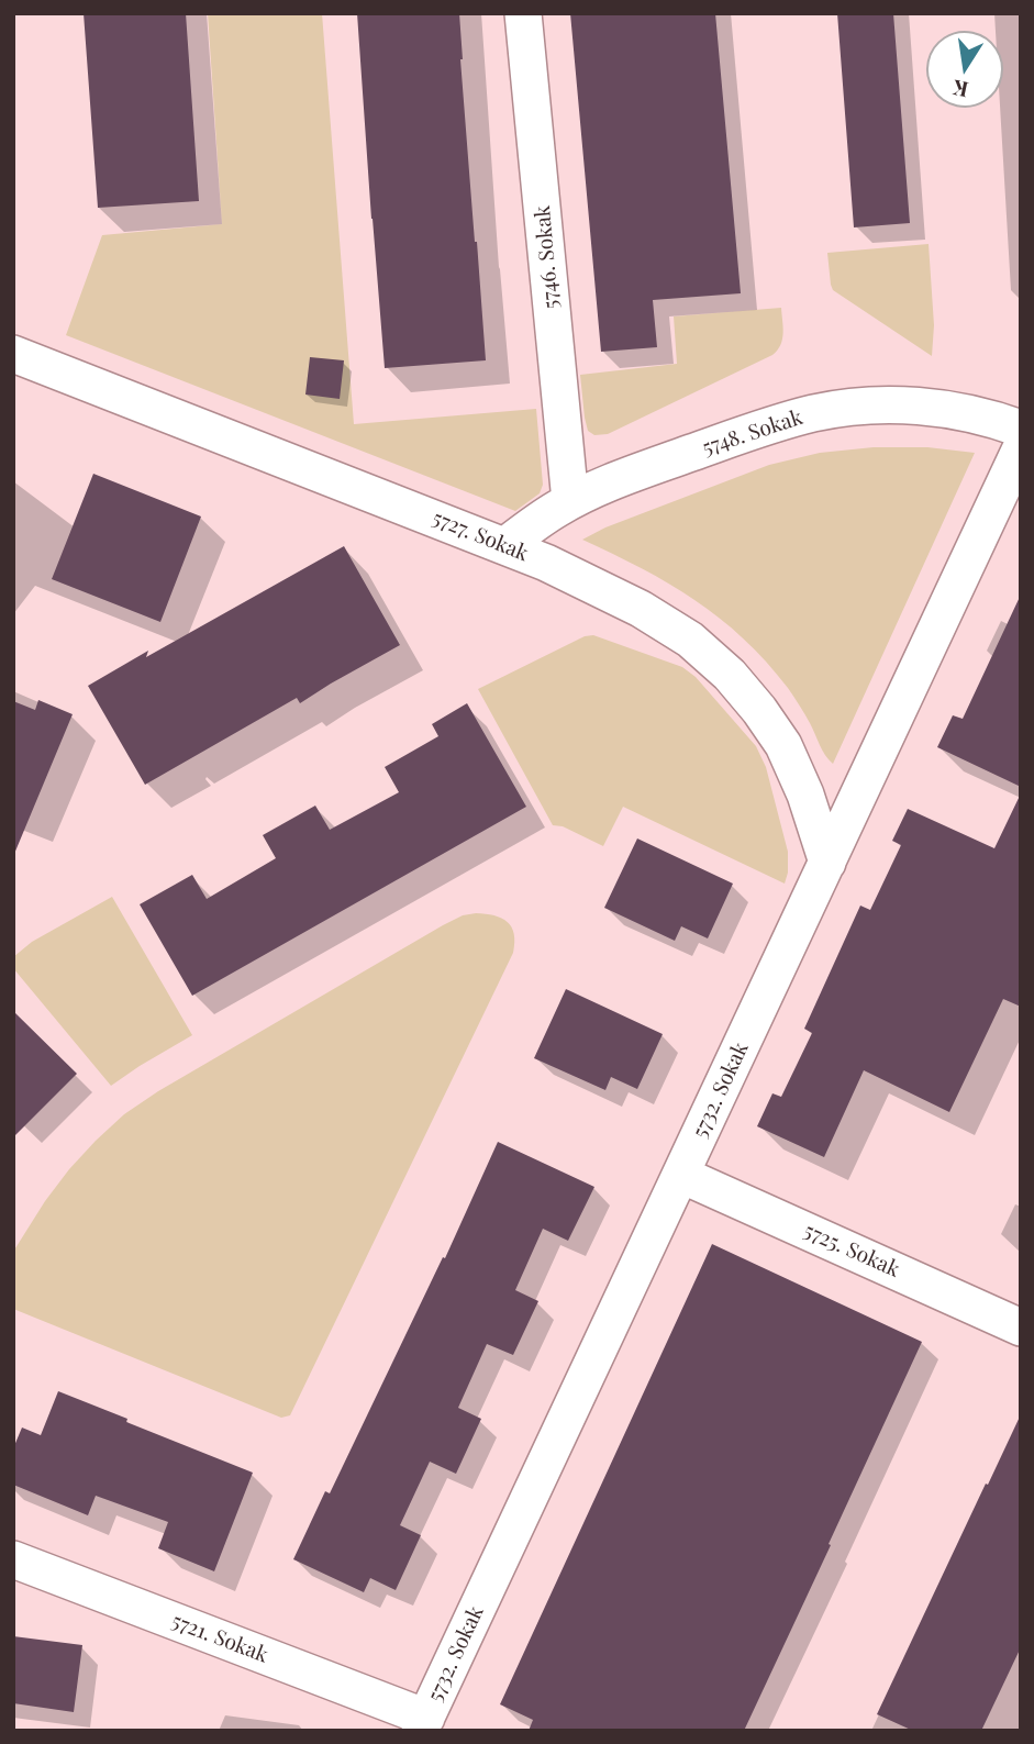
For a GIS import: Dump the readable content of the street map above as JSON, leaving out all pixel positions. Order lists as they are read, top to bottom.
{
  "streets": {
    "street": [
      "5746. Sokak",
      "5748. Sokak",
      "5727. Sokak",
      "5732. Sokak",
      "5725. Sokak",
      "5721. Sokak"
    ]
  },
  "crossings": [
    ["5746. Sokak", "5748. Sokak"],
    ["5748. Sokak", "5727. Sokak"],
    ["5727. Sokak", "5732. Sokak"],
    ["5732. Sokak", "5725. Sokak"],
    ["5732. Sokak", "5721. Sokak"]
  ],
  "north": "bottom"
}
